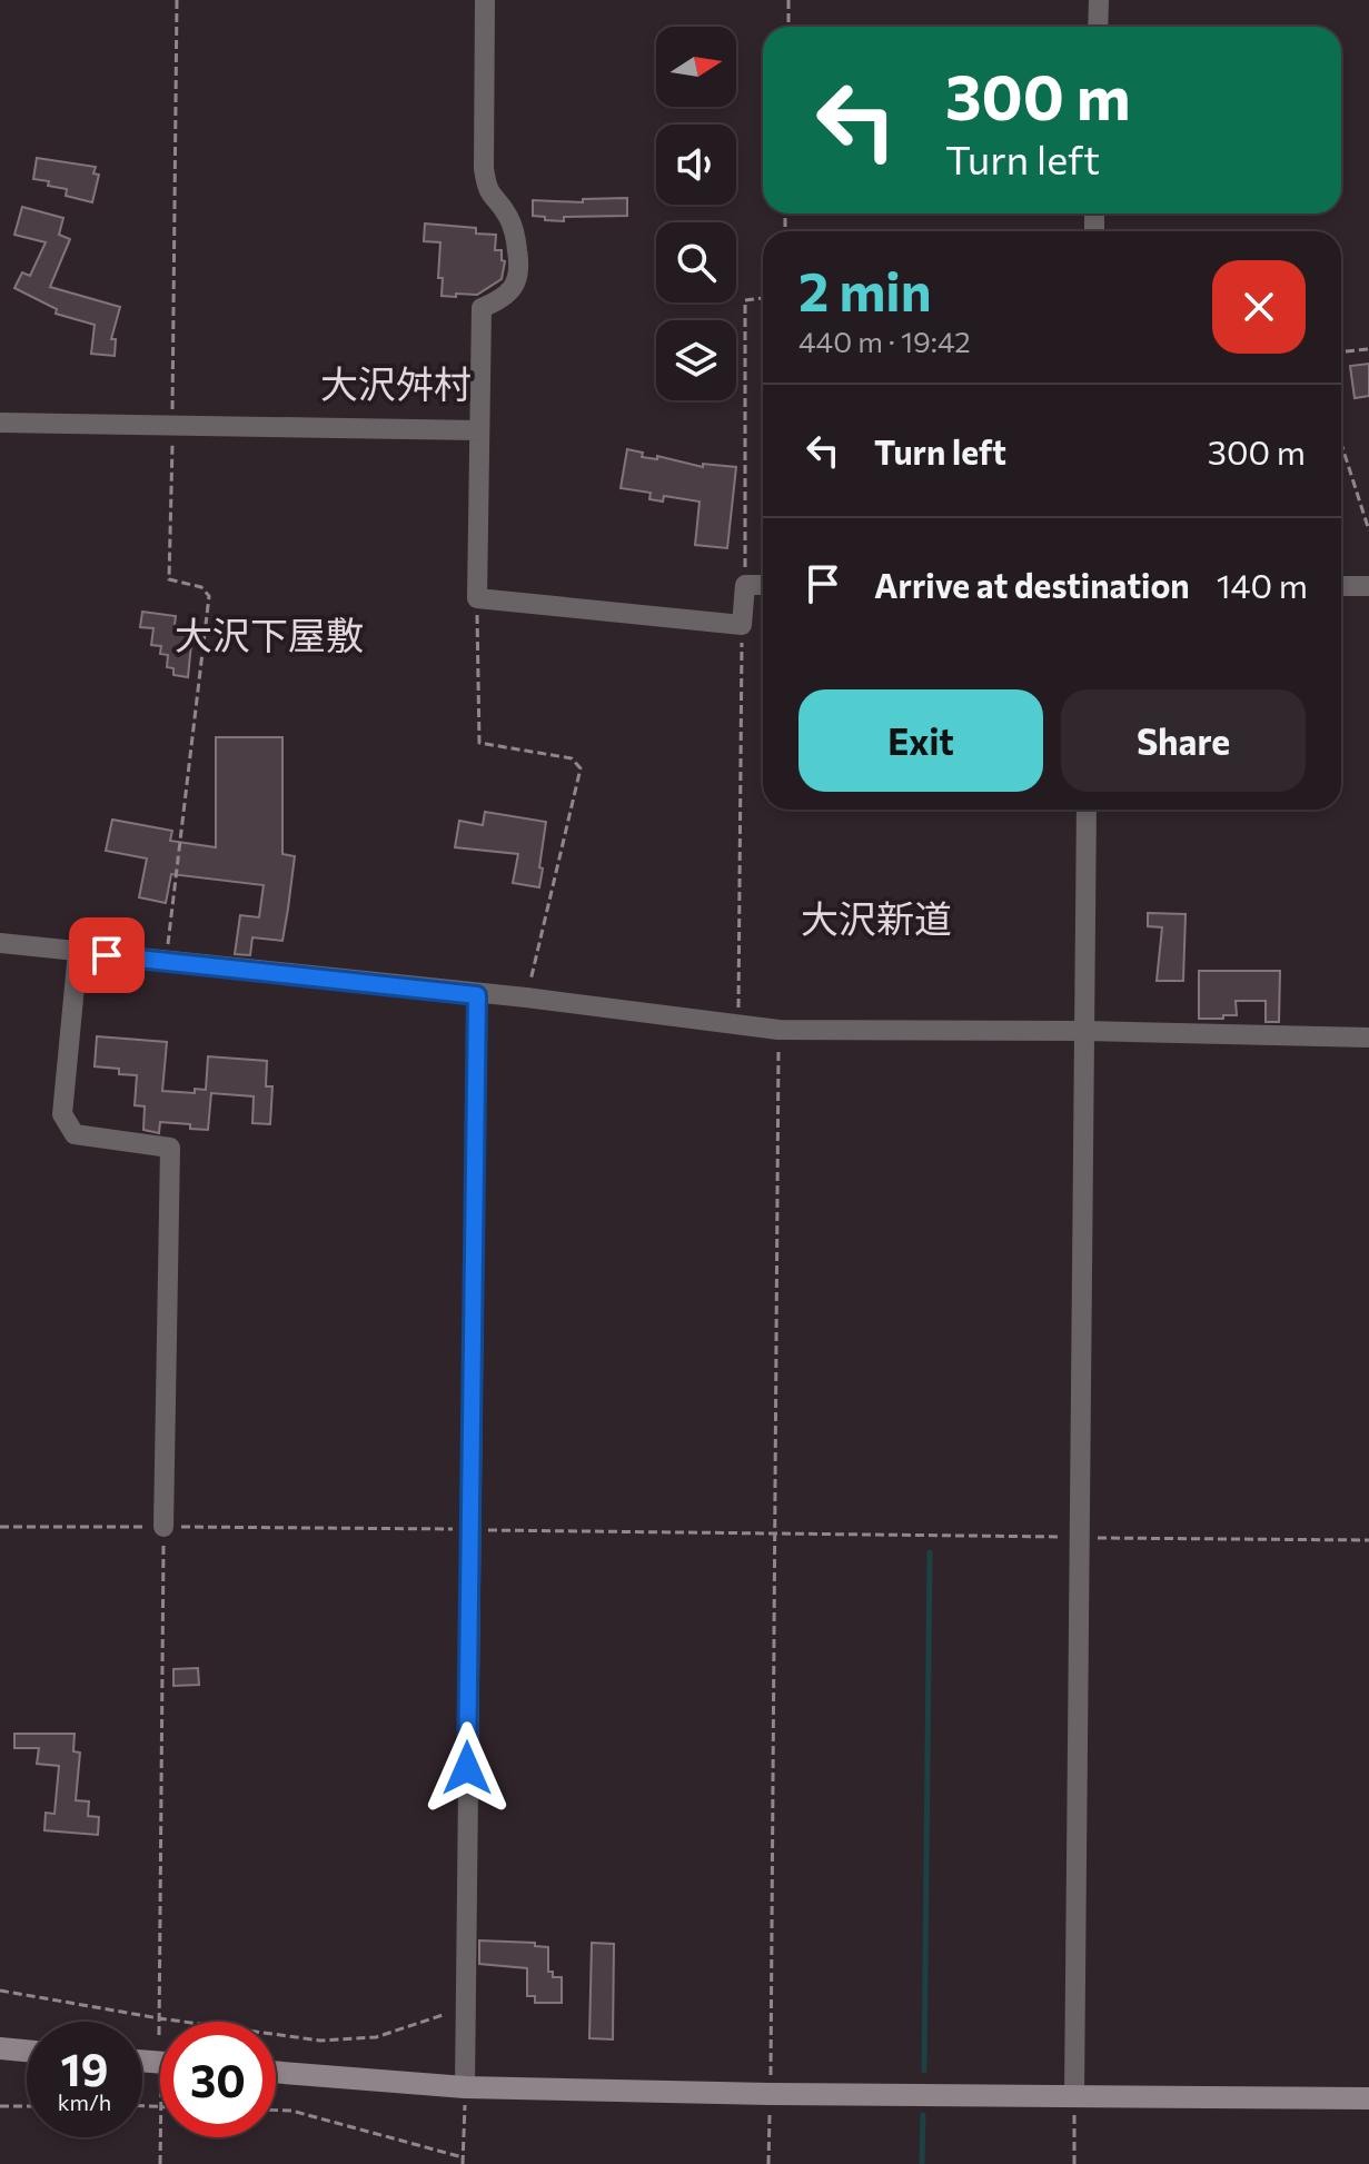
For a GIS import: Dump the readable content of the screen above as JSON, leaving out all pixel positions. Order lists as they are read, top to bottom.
{
  "districts": ["大沢舛村", "大沢下屋敷", "大沢新道"],
  "north": "right",
  "page": {
    "turn": ["300 m", "Turn left"],
    "heading": ["2 min", "440 m · 19:42"],
    "list": [
      {
        "name": "Turn left",
        "value": "300 m"
      },
      {
        "name": "Arrive at destination",
        "value": "140 m"
      }
    ],
    "buttons": ["Exit", "Share"],
    "speed": "19 km/h",
    "limit": "30"
  }
}
